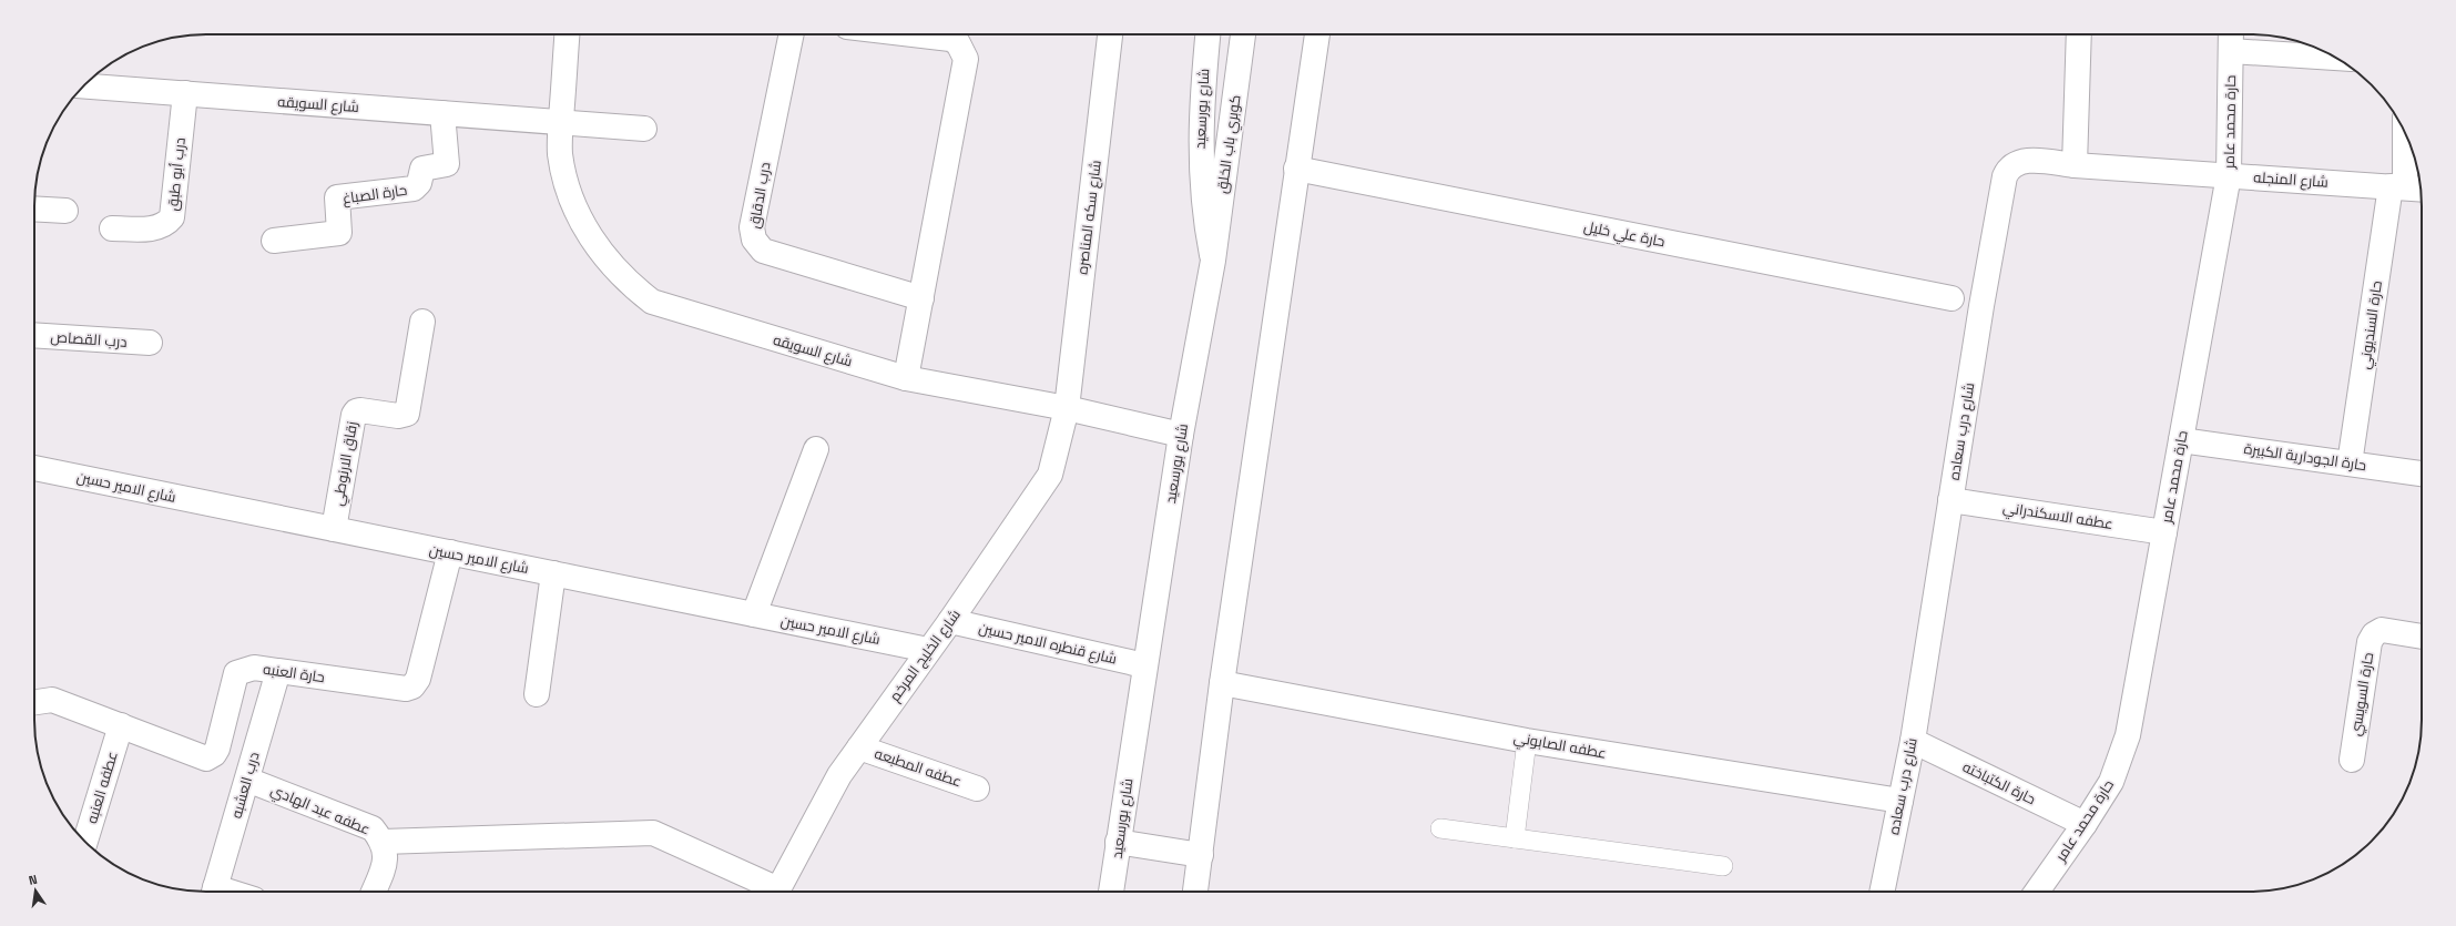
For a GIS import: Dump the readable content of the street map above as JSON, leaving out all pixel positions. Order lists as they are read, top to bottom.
{
  "streets": {
    "street": [
      "شارع السويقه",
      "شارع بورسعيد",
      "حارة محمد عامر",
      "كوبري باب الخلق",
      "درب أبو طبق",
      "شارع المنجله",
      "حارة الصباغ",
      "درب الدقاق",
      "شارع سكه المناصره",
      "حارة علي خليل",
      "حارة السنديوني",
      "درب القصاص",
      "شارع درب سعاده",
      "حارة الجودارية الكبيرة",
      "زقاق الارنوطي",
      "شارع الامير حسين",
      "عطفه الاسكندراني",
      "شارع قنطره الامير حسين",
      "شارع الخليج المرخم",
      "حارة العنبه",
      "حارة السويسي",
      "عطفه الصابوني",
      "عطفه المطبعه",
      "حارة الكتباخته",
      "درب العشبه",
      "عطفه العنبه",
      "عطفه عبد الهادي"
    ]
  },
  "crossings": [
    ["شارع السويقه", "شارع بورسعيد"],
    ["شارع السويقه", "درب أبو طبق"],
    ["شارع السويقه", "حارة الصباغ"],
    ["شارع السويقه", "شارع سكه المناصره"],
    ["شارع السويقه", "شارع الخليج المرخم"],
    ["شارع بورسعيد", "كوبري باب الخلق"],
    ["شارع بورسعيد", "شارع قنطره الامير حسين"],
    ["حارة محمد عامر", "شارع المنجله"],
    ["حارة محمد عامر", "حارة الجودارية الكبيرة"],
    ["حارة محمد عامر", "عطفه الاسكندراني"],
    ["حارة محمد عامر", "حارة الكتباخته"],
    ["شارع المنجله", "حارة السنديوني"],
    ["شارع المنجله", "شارع درب سعاده"],
    ["شارع سكه المناصره", "شارع الخليج المرخم"],
    ["حارة السنديوني", "حارة الجودارية الكبيرة"],
    ["شارع درب سعاده", "عطفه الاسكندراني"],
    ["شارع درب سعاده", "عطفه الصابوني"],
    ["شارع درب سعاده", "حارة الكتباخته"],
    ["زقاق الارنوطي", "شارع الامير حسين"],
    ["شارع الامير حسين", "شارع الخليج المرخم"],
    ["شارع الامير حسين", "حارة العنبه"],
    ["شارع قنطره الامير حسين", "شارع الخليج المرخم"],
    ["شارع الخليج المرخم", "عطفه المطبعه"],
    ["حارة العنبه", "درب العشبه"],
    ["حارة العنبه", "عطفه العنبه"],
    ["درب العشبه", "عطفه عبد الهادي"]
  ],
  "north": "top"
}
